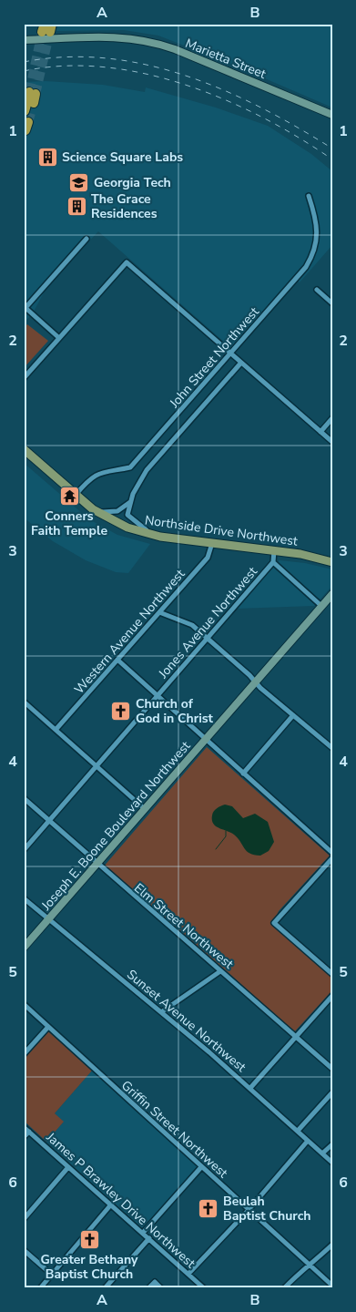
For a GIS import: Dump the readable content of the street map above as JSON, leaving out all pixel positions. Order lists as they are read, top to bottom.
{
  "streets": {
    "main road": ["Marietta Street", "Northside Drive Northwest", "Joseph E. Boone Boulevard Northwest"],
    "street": [
      "John Street Northwest",
      "Jones Avenue Northwest",
      "Western Avenue Northwest",
      "Elm Street Northwest",
      "Sunset Avenue Northwest",
      "Griffin Street Northwest",
      "James P Brawley Drive Northwest"
    ]
  },
  "crossings": [
    ["John Street Northwest", "Northside Drive Northwest"],
    ["Northside Drive Northwest", "Jones Avenue Northwest"],
    ["Northside Drive Northwest", "Western Avenue Northwest"],
    ["Jones Avenue Northwest", "Elm Street Northwest"],
    ["Joseph E. Boone Boulevard Northwest", "Elm Street Northwest"],
    ["Joseph E. Boone Boulevard Northwest", "Sunset Avenue Northwest"]
  ],
  "places": {
    "building": ["Science Square Labs", "The Grace Residences"],
    "school or university": ["Georgia Tech"],
    "temple": ["Conners Faith Temple"],
    "church": ["Church of God in Christ", "Beulah Baptist Church", "Greater Bethany Baptist Church"]
  },
  "grid": {
    "columns": ["A", "B"],
    "rows": [
      "1",
      "2",
      "3",
      "4",
      "5",
      "6"
    ]
  }
}
